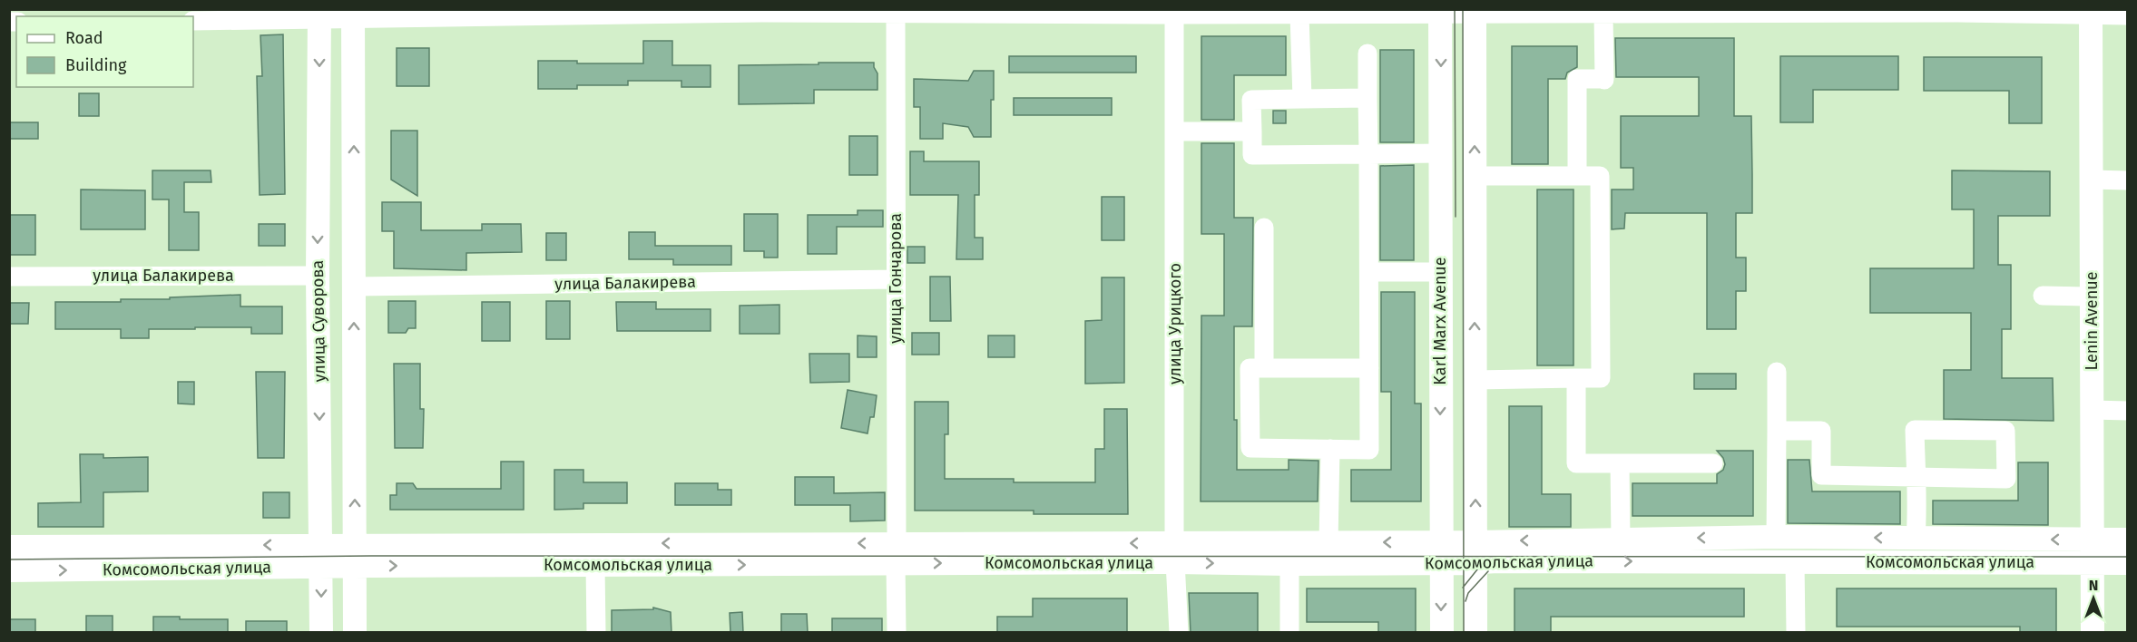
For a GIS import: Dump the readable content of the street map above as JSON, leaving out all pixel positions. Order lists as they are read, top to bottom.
{
  "streets": {
    "main road": [
      "улица Суворова",
      "Karl Marx Avenue",
      "Lenin Avenue",
      "Комсомольская улица"
    ],
    "street": ["улица Балакирева", "улица Гончарова", "улица Урицкого"]
  },
  "crossings": [
    ["улица Балакирева", "улица Гончарова"],
    ["улица Балакирева", "улица Суворова"],
    ["улица Гончарова", "Комсомольская улица"],
    ["улица Суворова", "Комсомольская улица"],
    ["Karl Marx Avenue", "Комсомольская улица"],
    ["Lenin Avenue", "Комсомольская улица"],
    ["улица Урицкого", "Комсомольская улица"]
  ],
  "legend": ["Road", "Building"],
  "north": "top"
}
